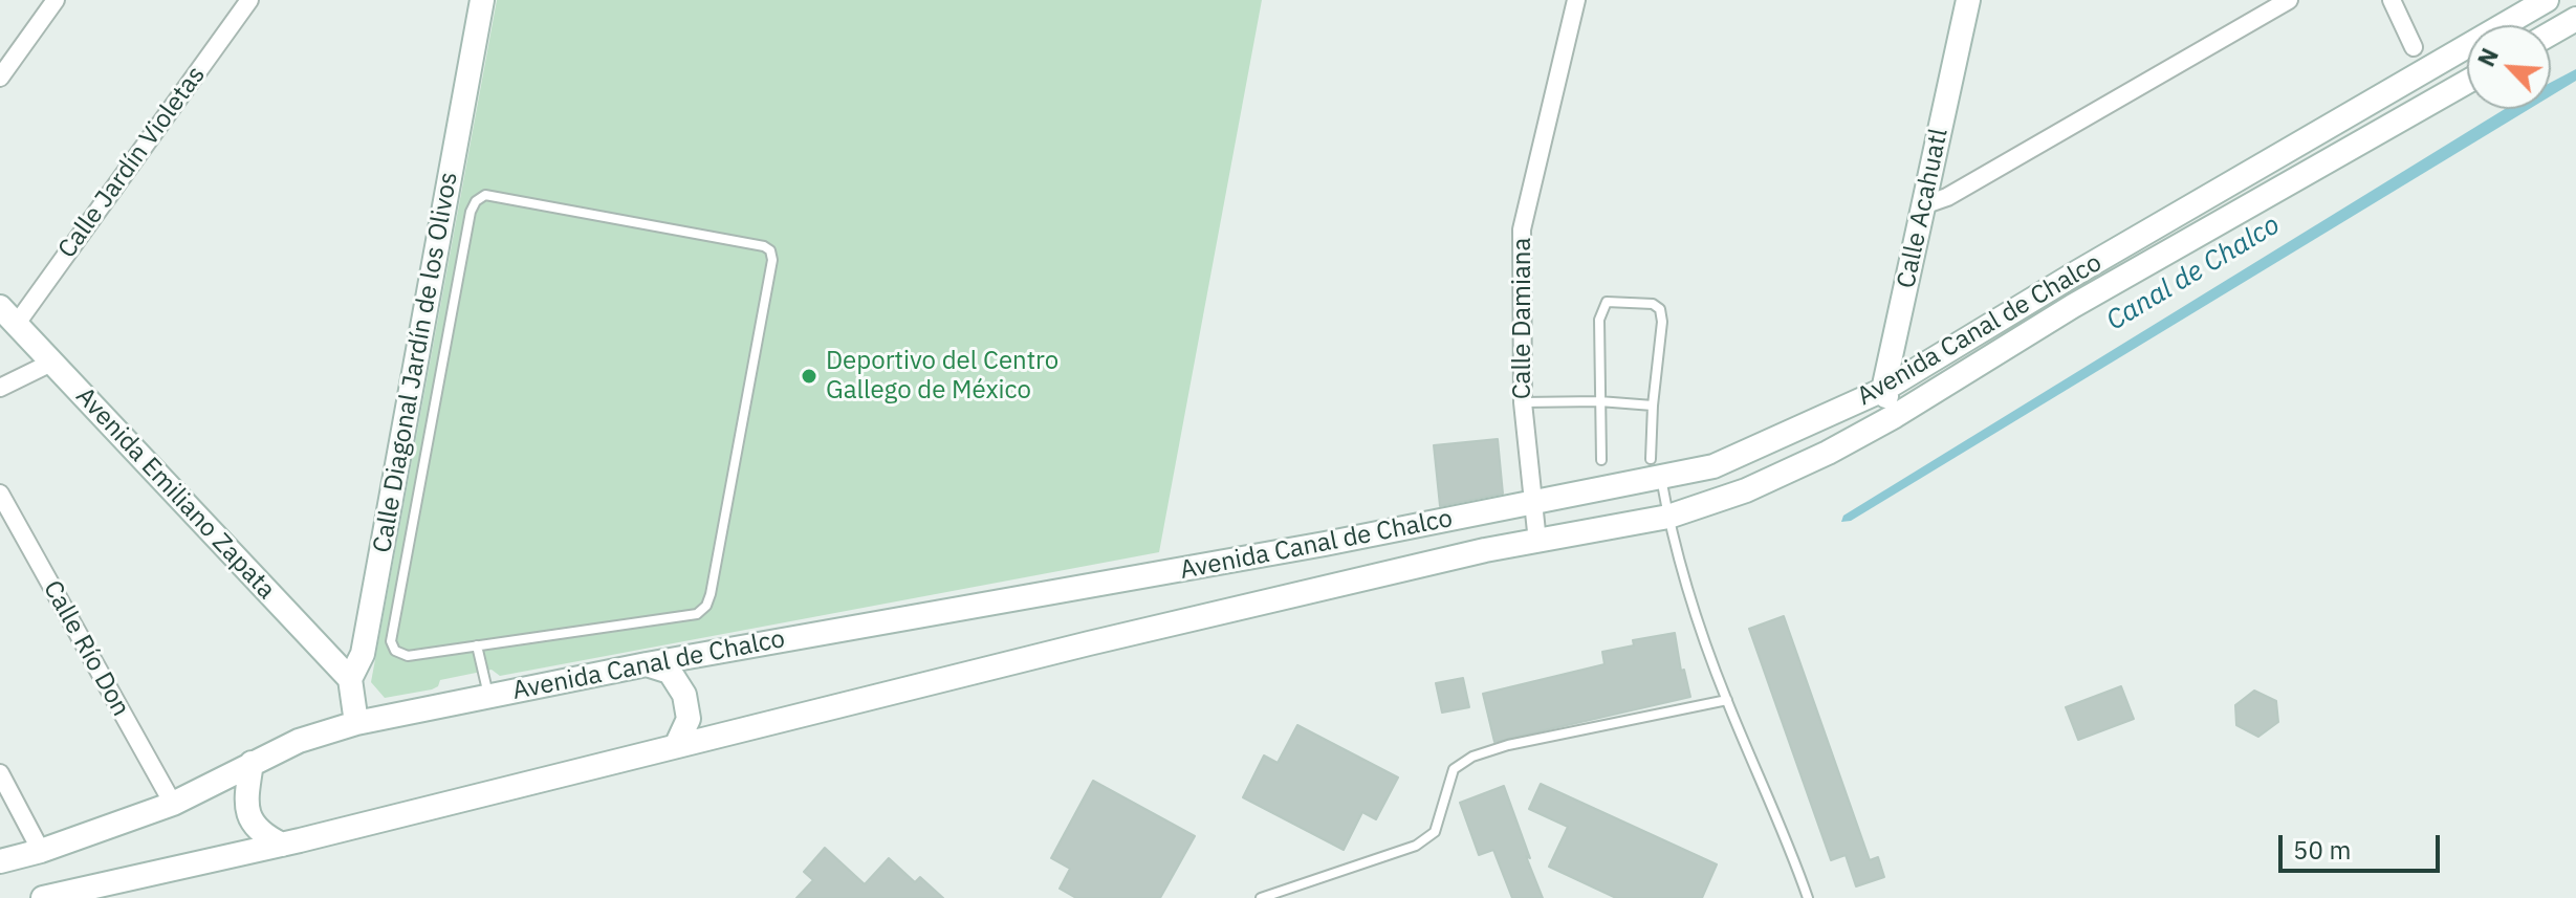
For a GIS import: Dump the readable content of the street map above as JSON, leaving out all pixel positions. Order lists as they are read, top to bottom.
{
  "streets": {
    "main road": [
      "Calle Acahuatl",
      "Avenida Canal de Chalco",
      "Calle Diagonal Jardín de los Olivos",
      "Avenida Emiliano Zapata"
    ],
    "street": ["Calle Jardín Violetas", "Calle Damiana", "Calle Río Don"]
  },
  "crossings": [
    ["Calle Jardín Violetas", "Avenida Emiliano Zapata"],
    ["Calle Acahuatl", "Avenida Canal de Chalco"],
    ["Calle Damiana", "Avenida Canal de Chalco"],
    ["Avenida Canal de Chalco", "Calle Diagonal Jardín de los Olivos"],
    ["Avenida Canal de Chalco", "Calle Río Don"],
    ["Calle Diagonal Jardín de los Olivos", "Avenida Emiliano Zapata"]
  ],
  "water": ["Canal de Chalco"],
  "places": ["Deportivo del Centro Gallego de México"],
  "scale_bar": "50 m",
  "north": "top left"
}
